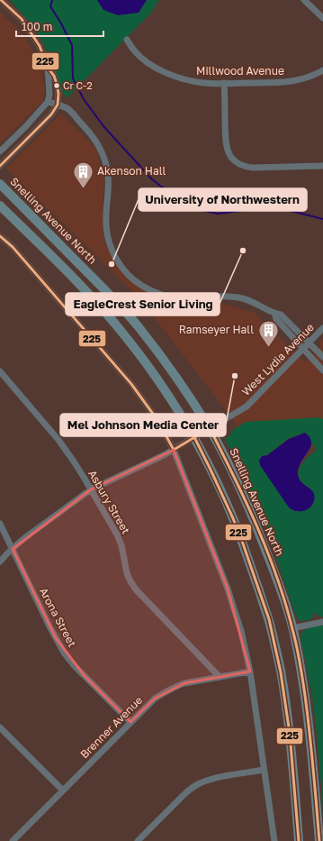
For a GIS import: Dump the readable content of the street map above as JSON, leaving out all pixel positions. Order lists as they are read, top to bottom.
{
  "streets": {
    "highway": ["Snelling Avenue North"],
    "street": [
      "Millwood Avenue",
      "West Lydia Avenue",
      "Asbury Street",
      "Arona Street",
      "Brenner Avenue"
    ]
  },
  "crossings": [
    ["Snelling Avenue North", "West Lydia Avenue"],
    ["Asbury Street", "Brenner Avenue"],
    ["Arona Street", "Brenner Avenue"]
  ],
  "places": {
    "other": [
      "Cr C-2",
      "EagleCrest Senior Living",
      "University of Northwestern",
      "Mel Johnson Media Center"
    ],
    "building": ["Akenson Hall", "Ramseyer Hall"]
  },
  "lines": ["transit line 225"],
  "scale_bar": "100 m"
}
